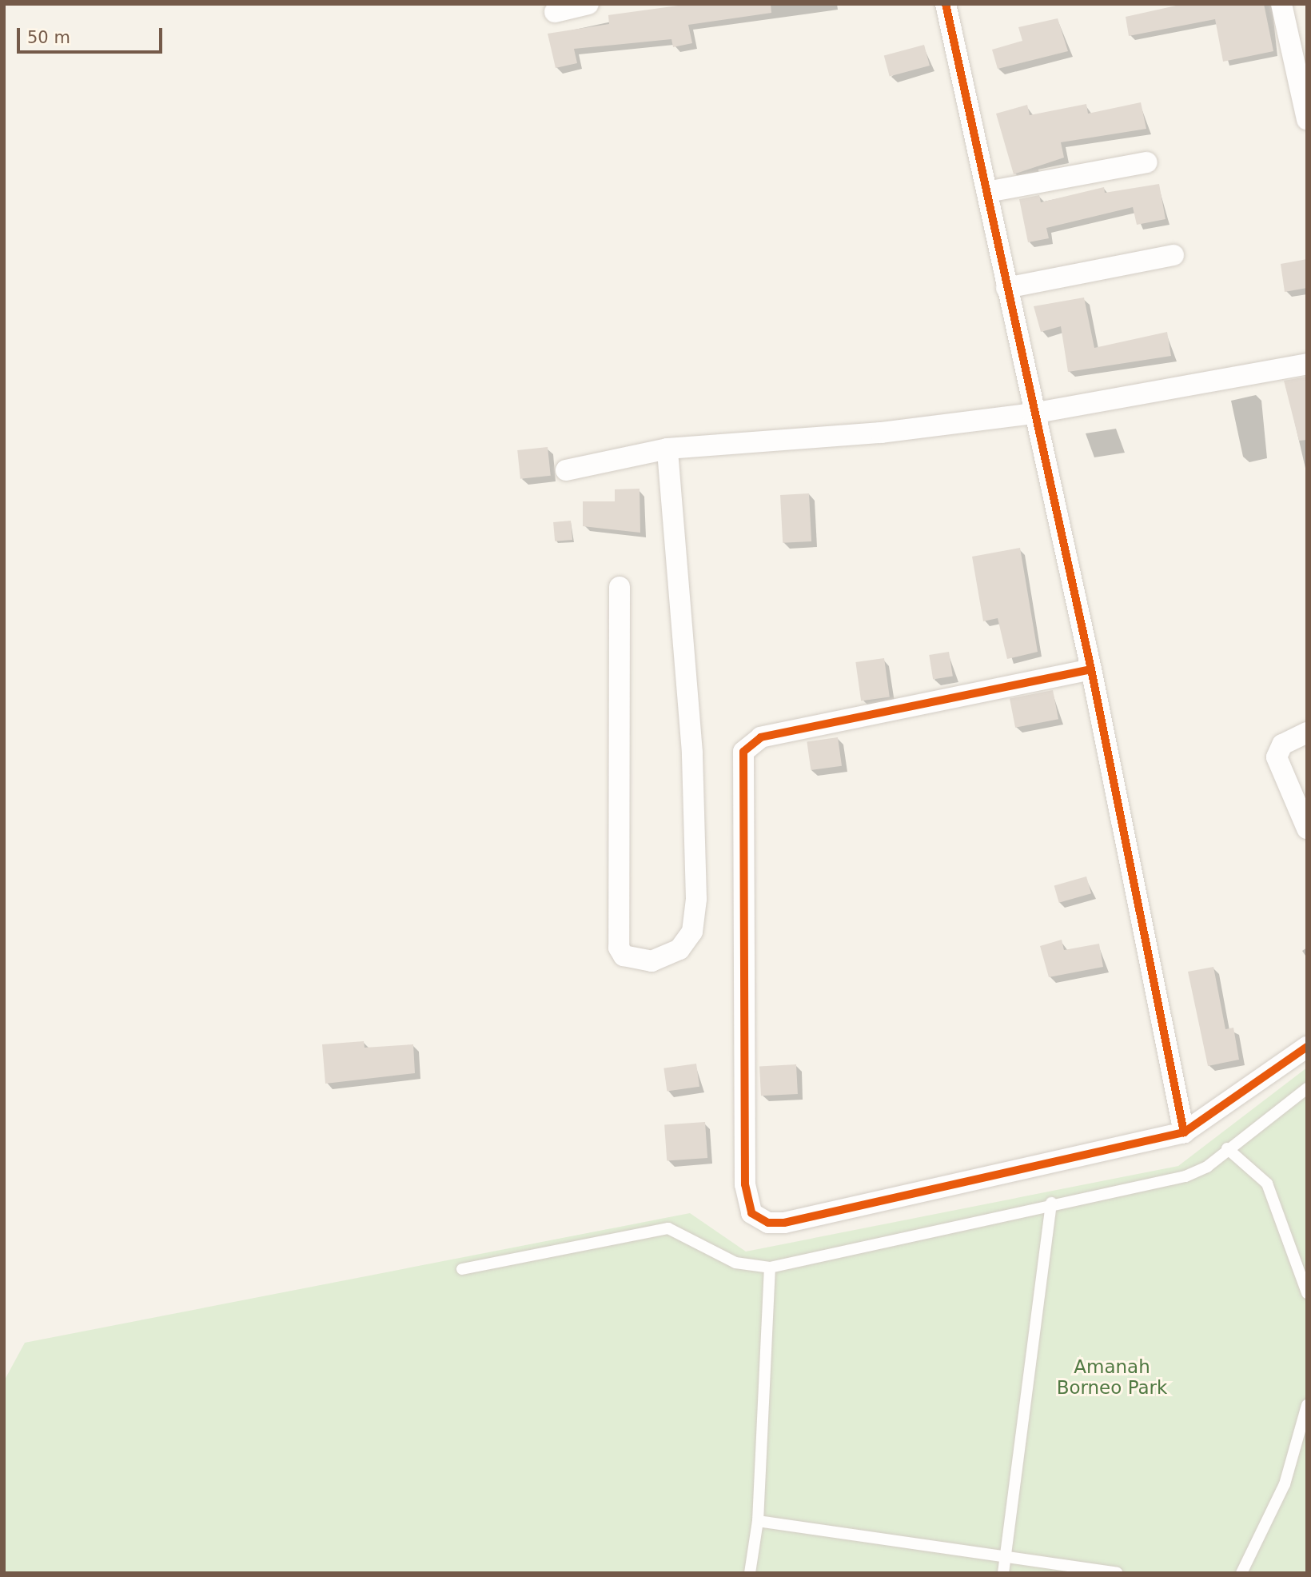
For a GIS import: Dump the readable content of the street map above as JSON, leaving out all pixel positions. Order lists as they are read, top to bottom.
{
  "parks": ["Amanah Borneo Park"],
  "scale_bar": "50 m"
}
